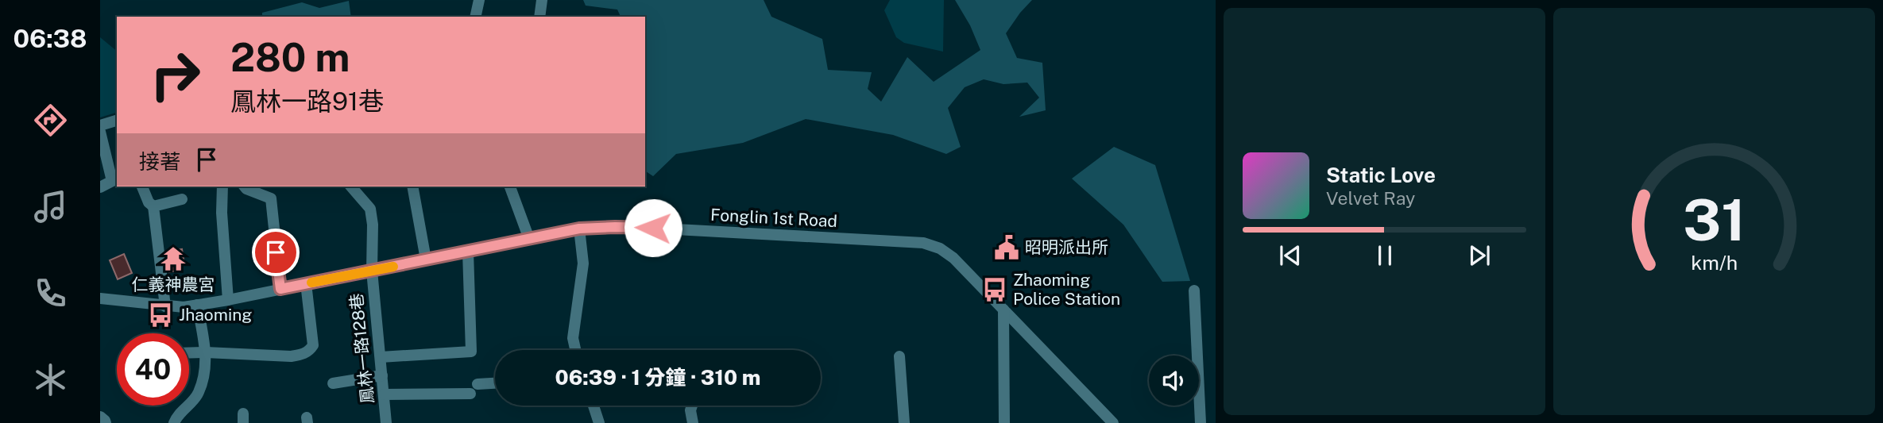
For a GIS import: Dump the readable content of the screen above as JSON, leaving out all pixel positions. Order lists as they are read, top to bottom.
{
  "streets": {
    "street": ["Fonglin 1st Road", "鳳林一路128巷"]
  },
  "crossings": [
    ["Fonglin 1st Road", "鳳林一路128巷"]
  ],
  "places": {
    "public building": ["昭明派出所"],
    "temple": ["仁義神農宮"],
    "bus stop": ["Zhaoming Police Station", "Jhaoming"]
  },
  "page": {
    "tabs": "06:38",
    "turn": ["280 m", "鳳林一路91巷"],
    "then": "接著",
    "song": ["Static Love", "Velvet Ray"],
    "limit": "40",
    "trip": "06:39 · 1 分鐘 · 310 m",
    "gauge": ["31", "km/h"]
  }
}
